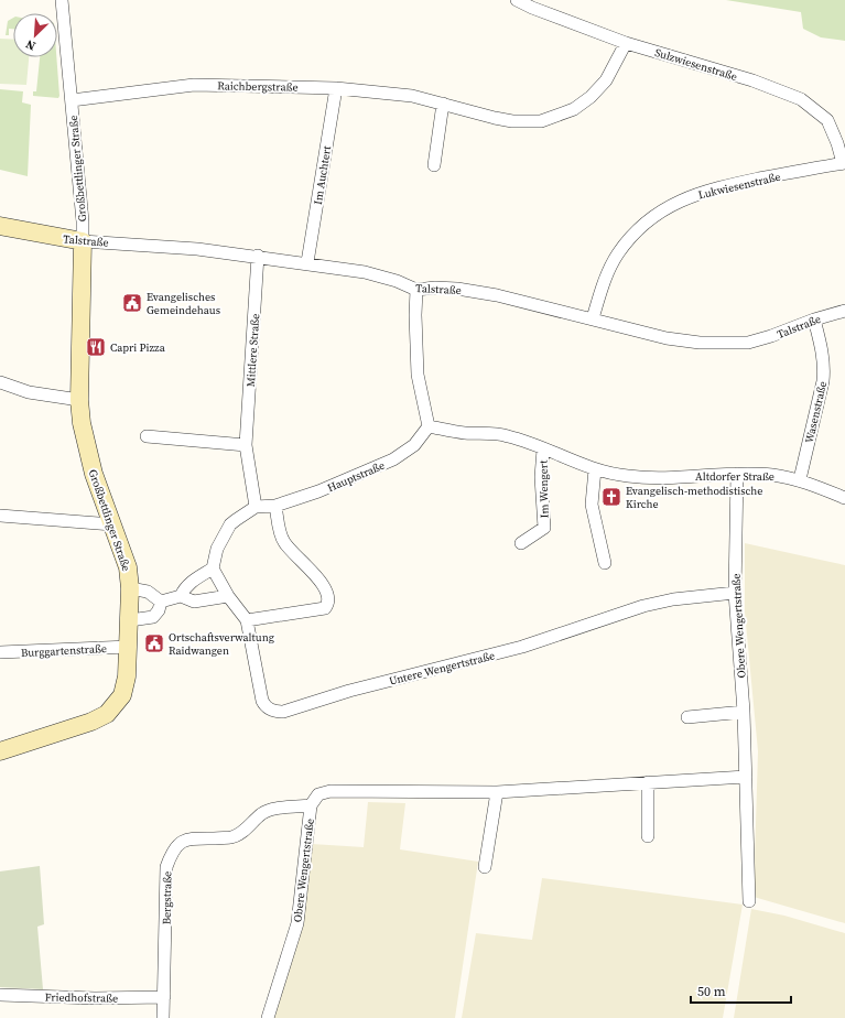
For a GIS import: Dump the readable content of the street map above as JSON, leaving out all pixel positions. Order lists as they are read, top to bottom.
{
  "streets": {
    "street": [
      "Sulzwiesenstraße",
      "Raichbergstraße",
      "Großbettlinger Straße",
      "Im Auchtert",
      "Lukwiesenstraße",
      "Talstraße",
      "Mittlere Straße",
      "Wasenstraße",
      "Hauptstraße",
      "Altdorfer Straße",
      "Im Wengert",
      "Obere Wengertstraße",
      "Burggartenstraße",
      "Untere Wengertstraße",
      "Bergstraße",
      "Friedhofstraße"
    ]
  },
  "crossings": [
    ["Sulzwiesenstraße", "Raichbergstraße"],
    ["Sulzwiesenstraße", "Lukwiesenstraße"],
    ["Raichbergstraße", "Großbettlinger Straße"],
    ["Raichbergstraße", "Im Auchtert"],
    ["Großbettlinger Straße", "Talstraße"],
    ["Großbettlinger Straße", "Burggartenstraße"],
    ["Im Auchtert", "Talstraße"],
    ["Lukwiesenstraße", "Talstraße"],
    ["Talstraße", "Mittlere Straße"],
    ["Talstraße", "Wasenstraße"],
    ["Mittlere Straße", "Hauptstraße"],
    ["Wasenstraße", "Altdorfer Straße"],
    ["Hauptstraße", "Altdorfer Straße"],
    ["Altdorfer Straße", "Im Wengert"],
    ["Altdorfer Straße", "Obere Wengertstraße"],
    ["Obere Wengertstraße", "Untere Wengertstraße"],
    ["Obere Wengertstraße", "Bergstraße"],
    ["Bergstraße", "Friedhofstraße"]
  ],
  "places": {
    "public building": ["Evangelisches Gemeindehaus", "Ortschaftsverwaltung Raidwangen"],
    "restaurant": ["Capri Pizza"],
    "church": ["Evangelisch-methodistische Kirche"]
  },
  "scale_bar": "50 m",
  "north": "bottom left"
}
